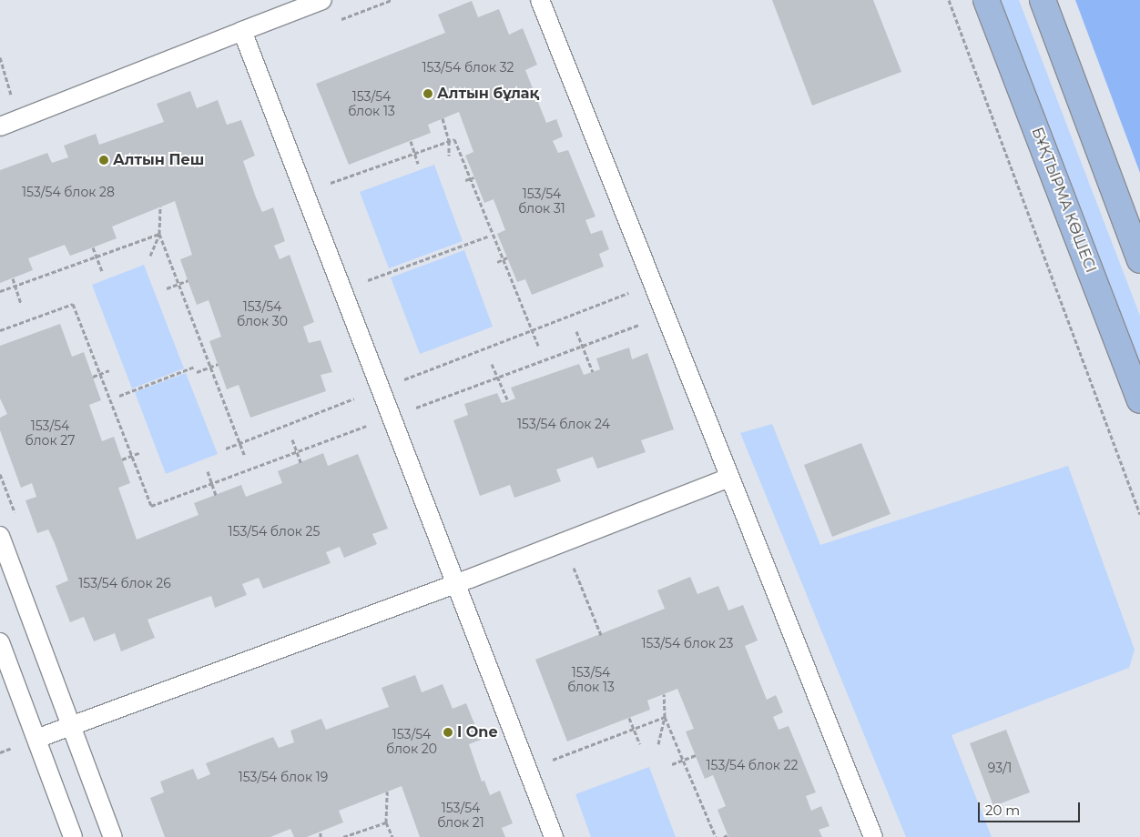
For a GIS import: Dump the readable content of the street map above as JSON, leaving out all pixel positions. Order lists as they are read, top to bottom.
{
  "streets": {
    "main road": ["БҰҚТЫРМА КӨШЕСІ"]
  },
  "places": ["Алтын бұлақ", "Алтын Пеш", "I One"],
  "house_numbers": [
    "153/54 блок 32",
    "153/54 блок 13",
    "153/54 блок 28",
    "153/54 блок 31",
    "153/54 блок 30",
    "153/54 блок 24",
    "153/54 блок 27",
    "153/54 блок 25",
    "153/54 блок 26",
    "153/54 блок 23",
    "153/54 блок 13",
    "153/54 блок 20",
    "153/54 блок 22",
    "93/1",
    "153/54 блок 19",
    "153/54 блок 21"
  ],
  "scale_bar": "20 m"
}
